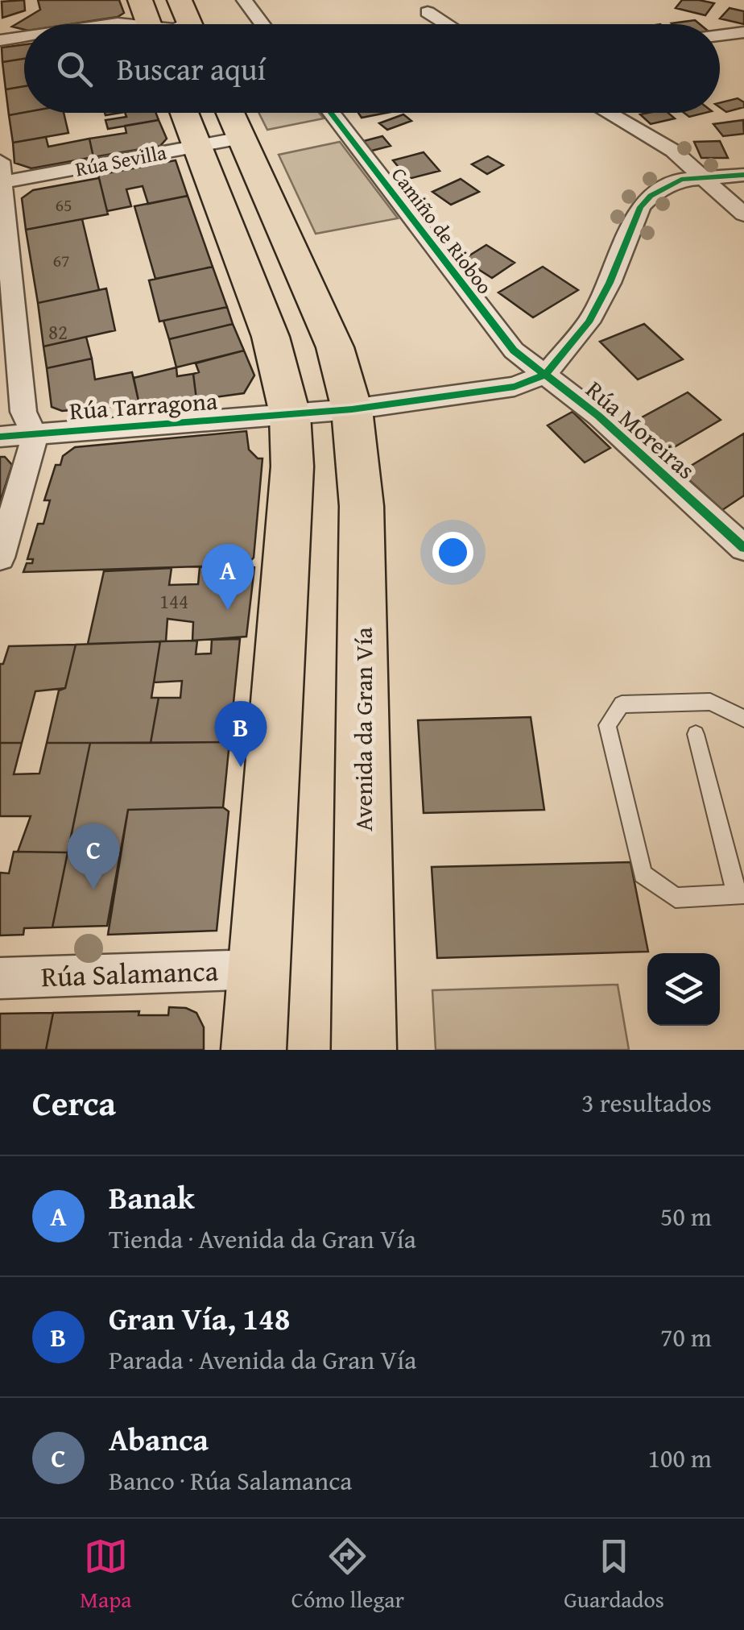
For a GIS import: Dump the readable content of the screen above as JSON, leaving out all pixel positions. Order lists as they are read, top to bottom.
{
  "streets": {
    "main road": ["Avenida da Gran Vía"],
    "street": [
      "Rúa Sevilla",
      "Camiño de Rioboo",
      "Rúa Tarragona",
      "Rúa Moreiras",
      "Rúa Salamanca"
    ]
  },
  "crossings": [
    ["Rúa Sevilla", "Avenida da Gran Vía"],
    ["Camiño de Rioboo", "Rúa Moreiras"]
  ],
  "house_numbers": [
    "65",
    "67",
    "82",
    "144"
  ],
  "page": {
    "search": "Buscar aquí",
    "pins": ["A", "B", "C"],
    "heading": ["Cerca", "3 resultados"],
    "list": [
      {
        "mark": "A",
        "name": "Banak",
        "note": "Tienda · Avenida da Gran Vía",
        "value": "50 m"
      },
      {
        "mark": "B",
        "name": "Gran Vía, 148",
        "note": "Parada · Avenida da Gran Vía",
        "value": "70 m"
      },
      {
        "mark": "C",
        "name": "Abanca",
        "note": "Banco · Rúa Salamanca",
        "value": "100 m"
      }
    ],
    "nav": ["Mapa", "Cómo llegar", "Guardados"]
  }
}
